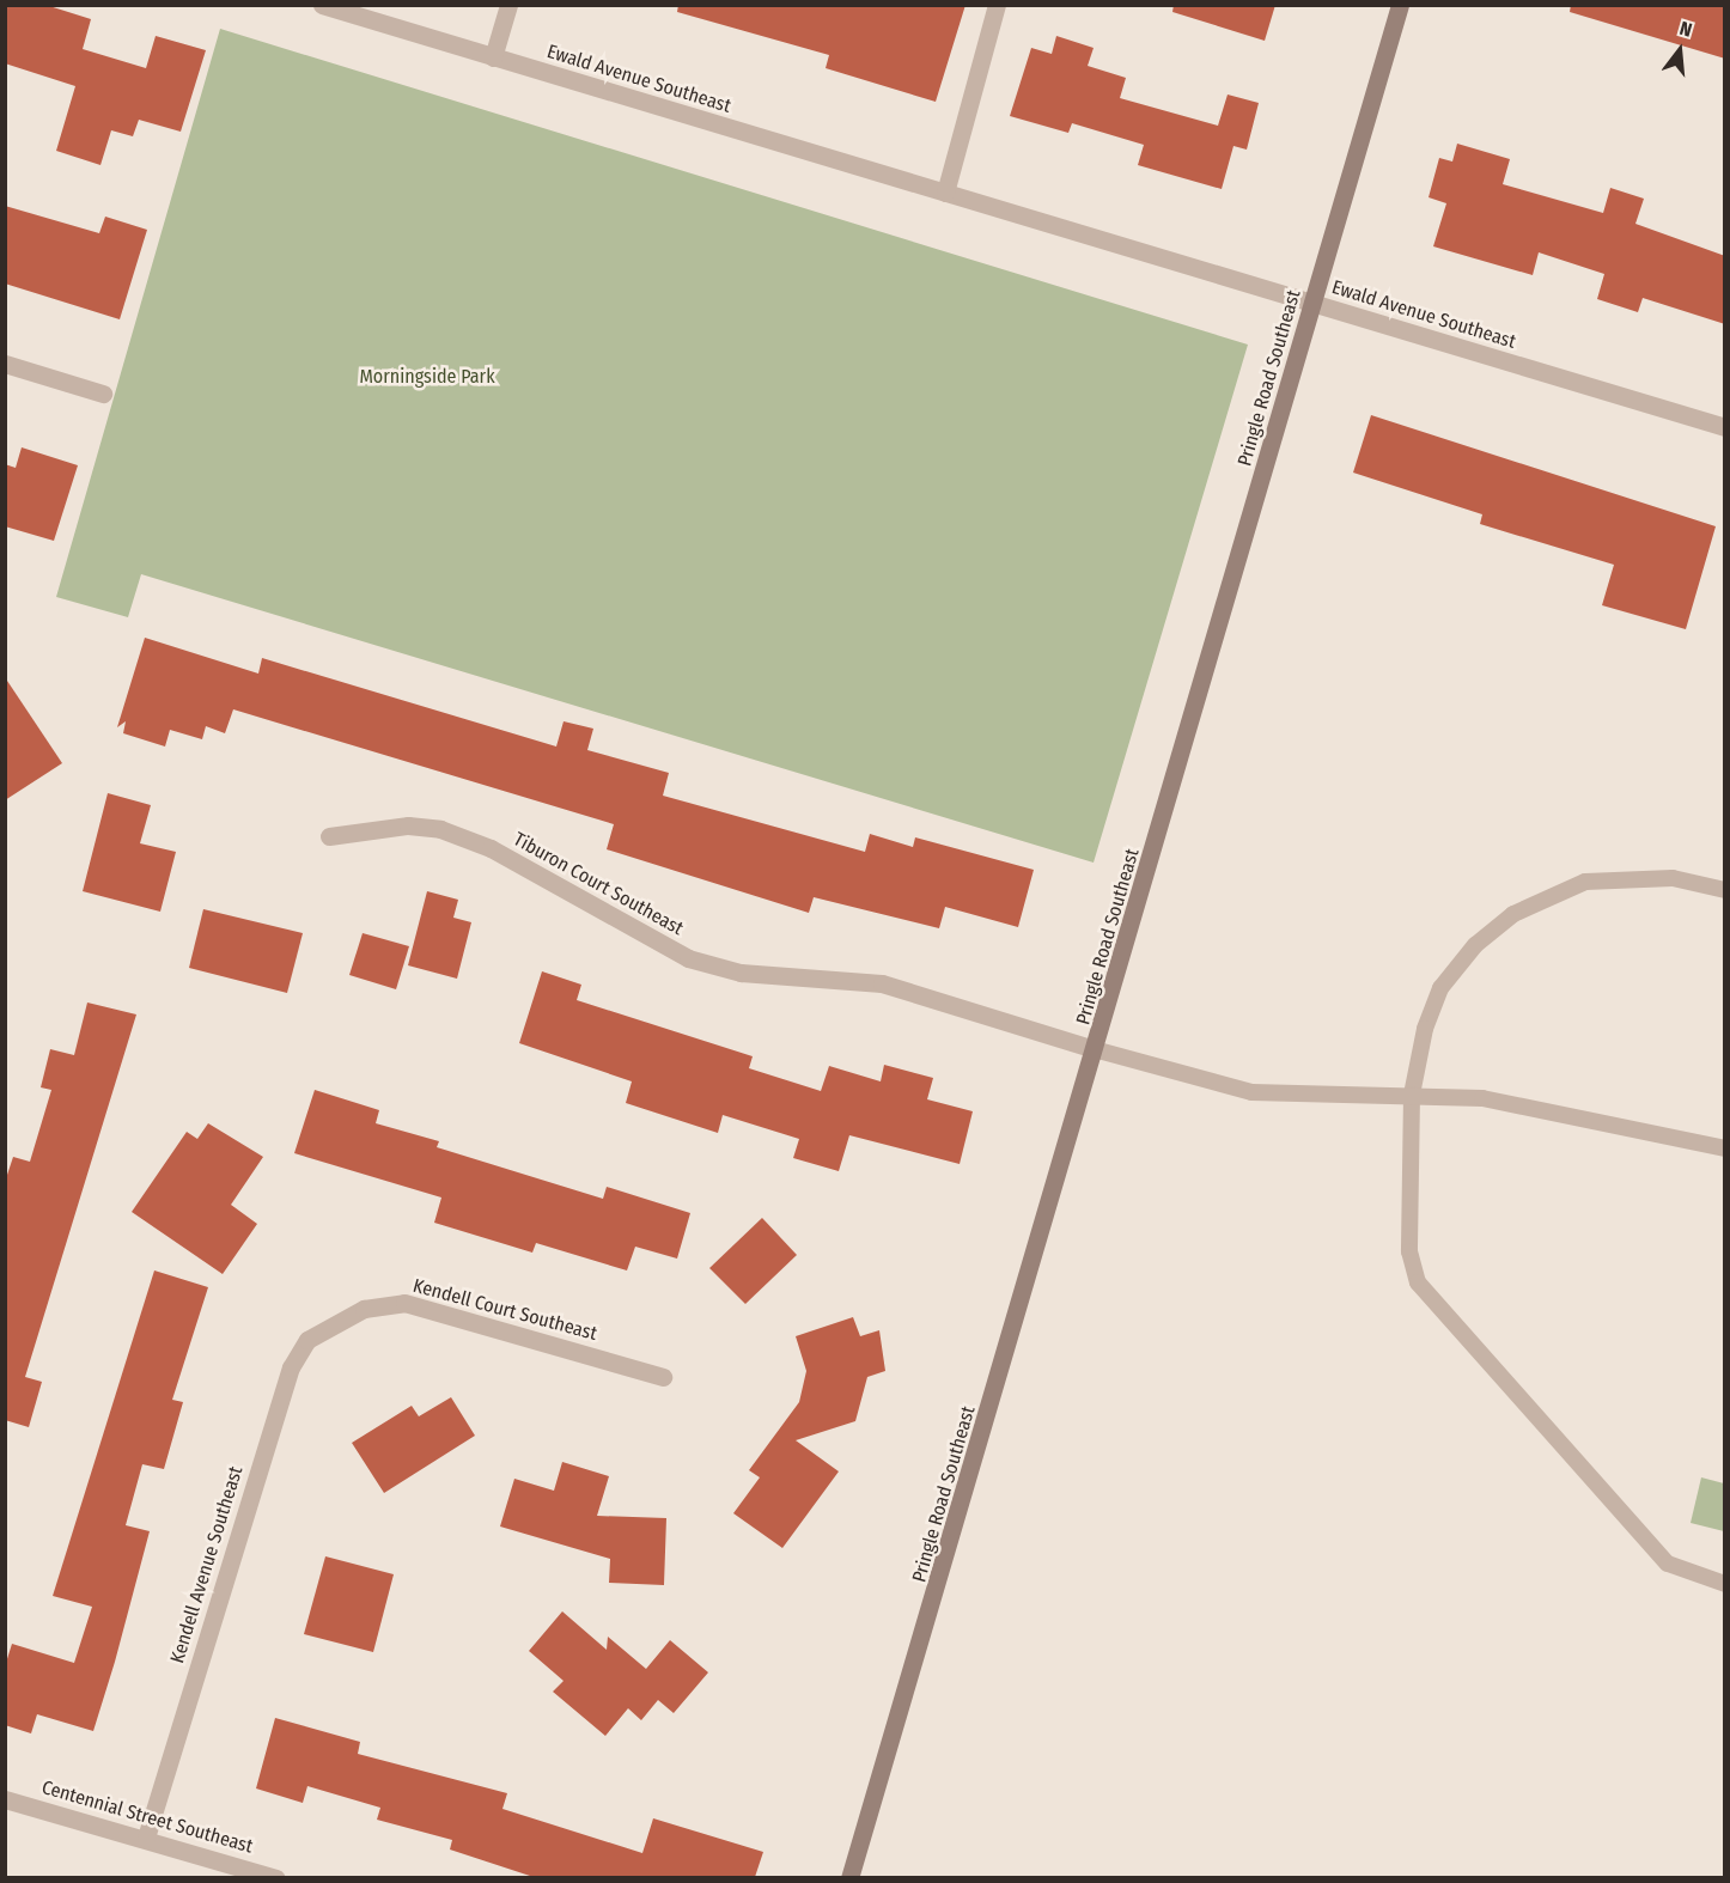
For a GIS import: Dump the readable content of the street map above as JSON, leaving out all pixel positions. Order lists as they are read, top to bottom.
{
  "streets": {
    "main road": ["Pringle Road Southeast"],
    "street": [
      "Ewald Avenue Southeast",
      "Tiburon Court Southeast",
      "Kendell Court Southeast",
      "Kendell Avenue Southeast",
      "Centennial Street Southeast"
    ]
  },
  "crossings": [
    ["Ewald Avenue Southeast", "Pringle Road Southeast"],
    ["Pringle Road Southeast", "Tiburon Court Southeast"],
    ["Kendell Court Southeast", "Kendell Avenue Southeast"],
    ["Kendell Avenue Southeast", "Centennial Street Southeast"]
  ],
  "parks": ["Morningside Park"],
  "north": "top"
}
